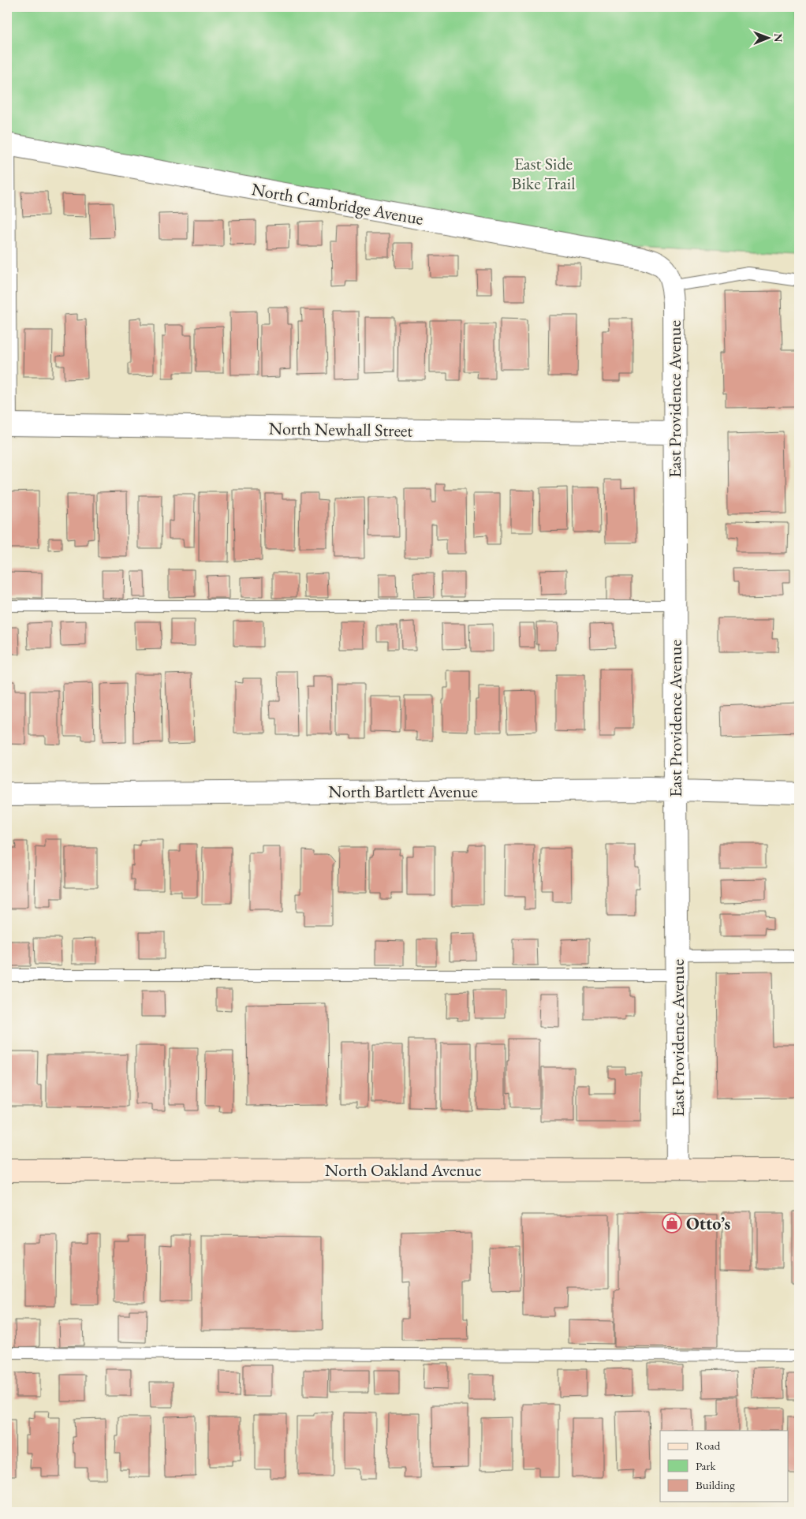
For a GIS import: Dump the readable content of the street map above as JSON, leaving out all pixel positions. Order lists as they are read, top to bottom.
{
  "streets": {
    "main road": ["North Oakland Avenue"],
    "street": [
      "North Cambridge Avenue",
      "East Providence Avenue",
      "North Newhall Street",
      "North Bartlett Avenue"
    ]
  },
  "crossings": [
    ["North Cambridge Avenue", "East Providence Avenue"],
    ["East Providence Avenue", "North Newhall Street"],
    ["East Providence Avenue", "North Bartlett Avenue"],
    ["East Providence Avenue", "North Oakland Avenue"]
  ],
  "parks": ["East Side Bike Trail"],
  "places": {
    "shop": ["Otto’s"]
  },
  "legend": ["Road", "Park", "Building"],
  "north": "right"
}
